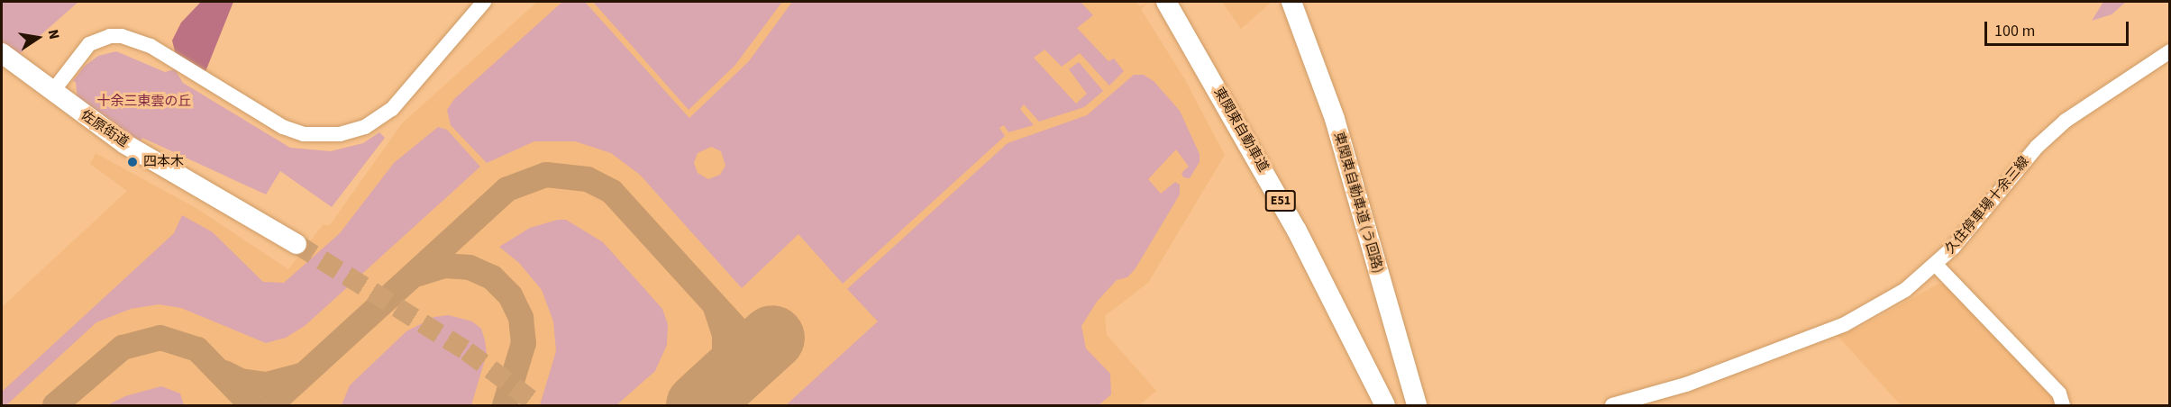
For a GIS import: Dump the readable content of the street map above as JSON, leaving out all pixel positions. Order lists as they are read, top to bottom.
{
  "streets": {
    "highway": [
      "佐原街道",
      "東関東自動車道",
      "E51",
      "東関東自動車道 (う回路)"
    ],
    "street": ["久住停車場十余三線"]
  },
  "parks": ["十余三東雲の丘"],
  "places": ["四本木"],
  "scale_bar": "100 m",
  "north": "right"
}
